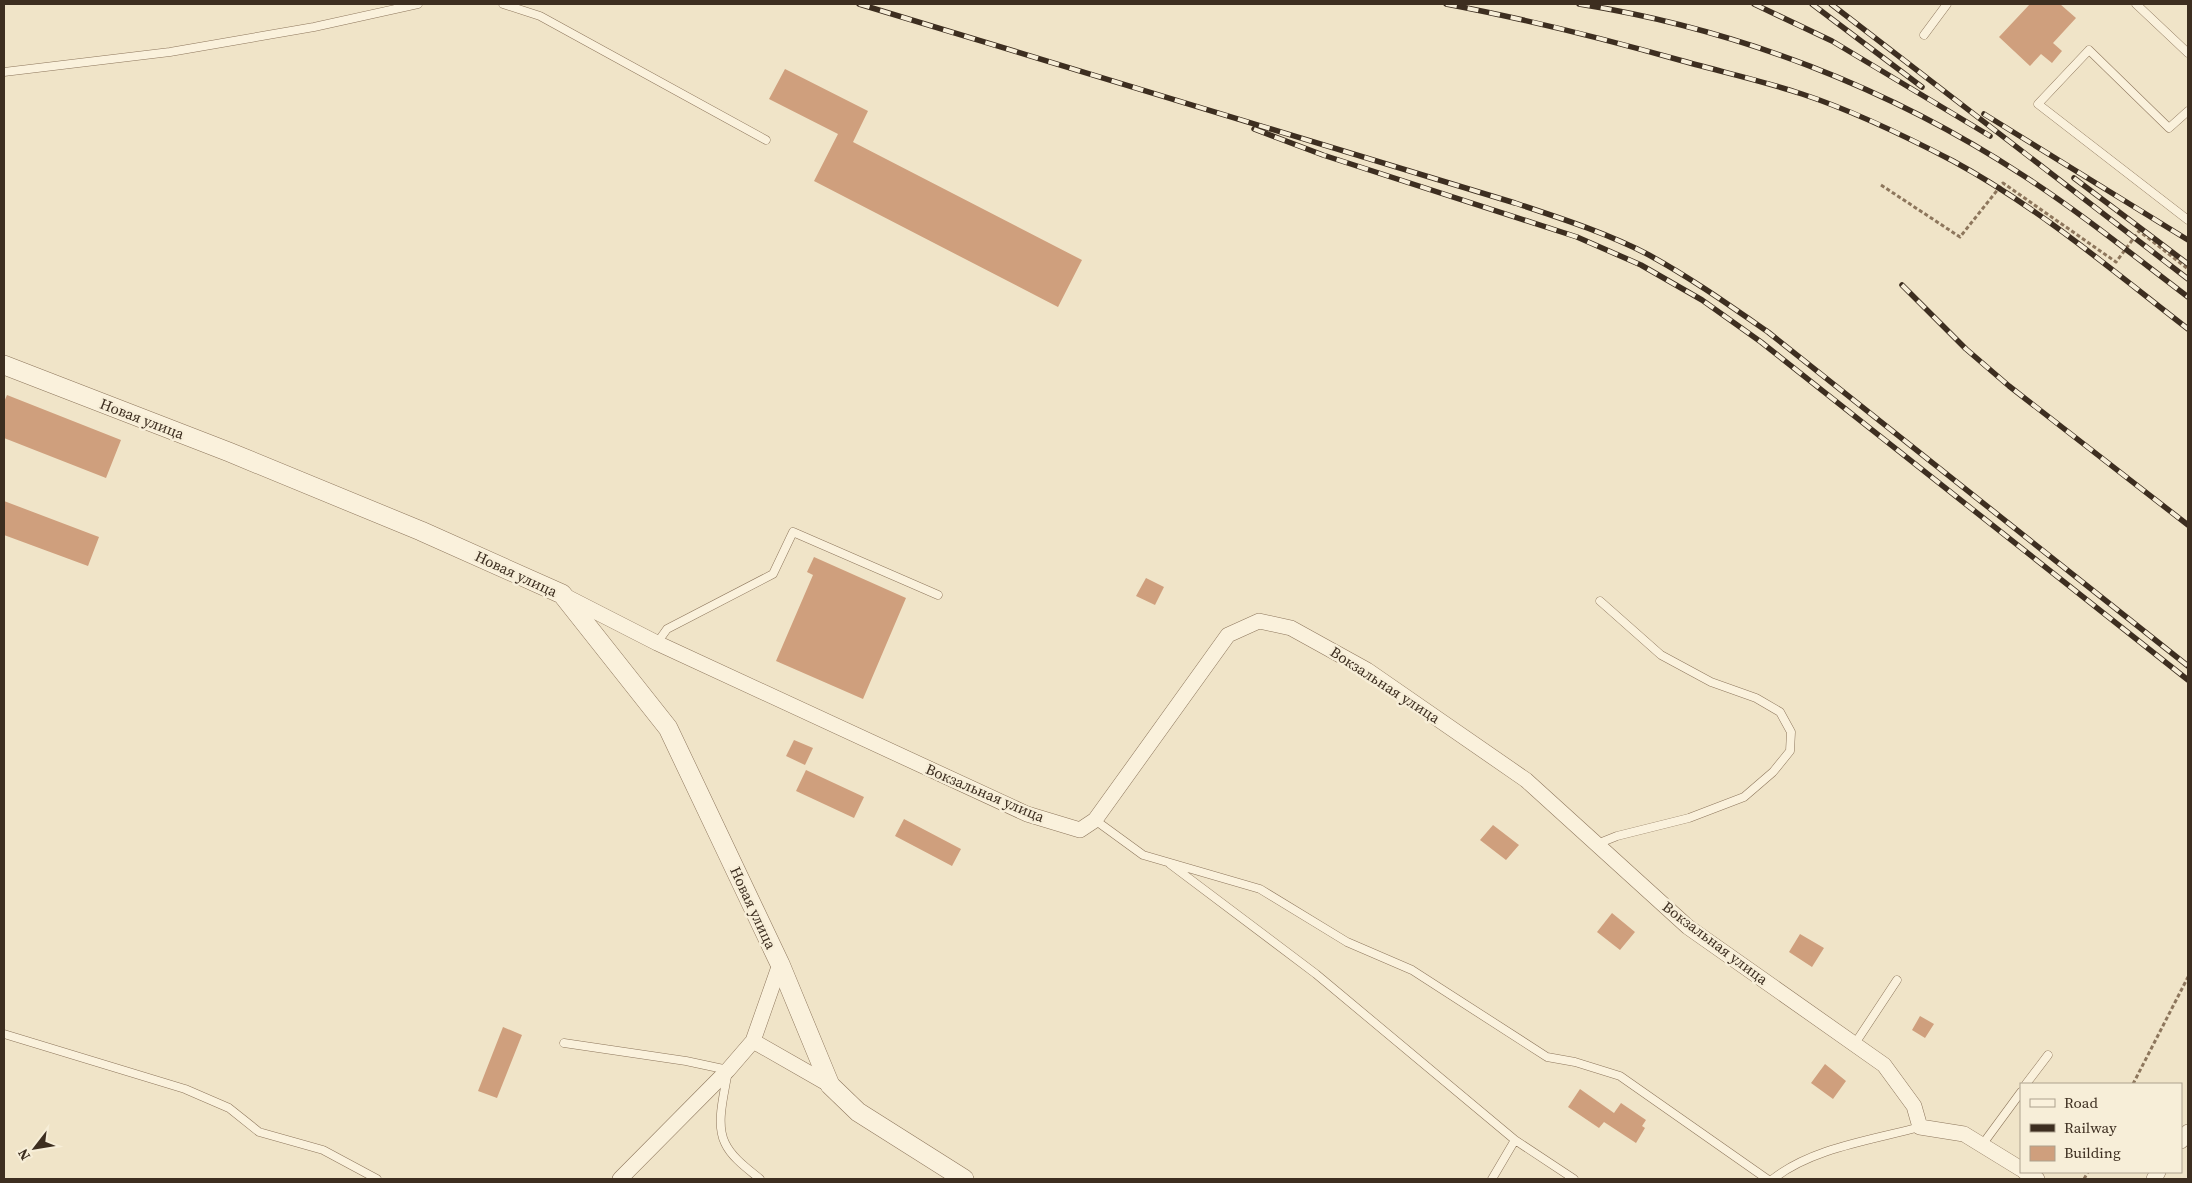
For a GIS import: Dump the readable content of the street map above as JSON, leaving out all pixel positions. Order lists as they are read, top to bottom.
{
  "streets": {
    "street": ["Новая улица", "Вокзальная улица"]
  },
  "crossings": [
    ["Новая улица", "Вокзальная улица"]
  ],
  "legend": ["Road", "Railway", "Building"],
  "north": "bottom left"
}
